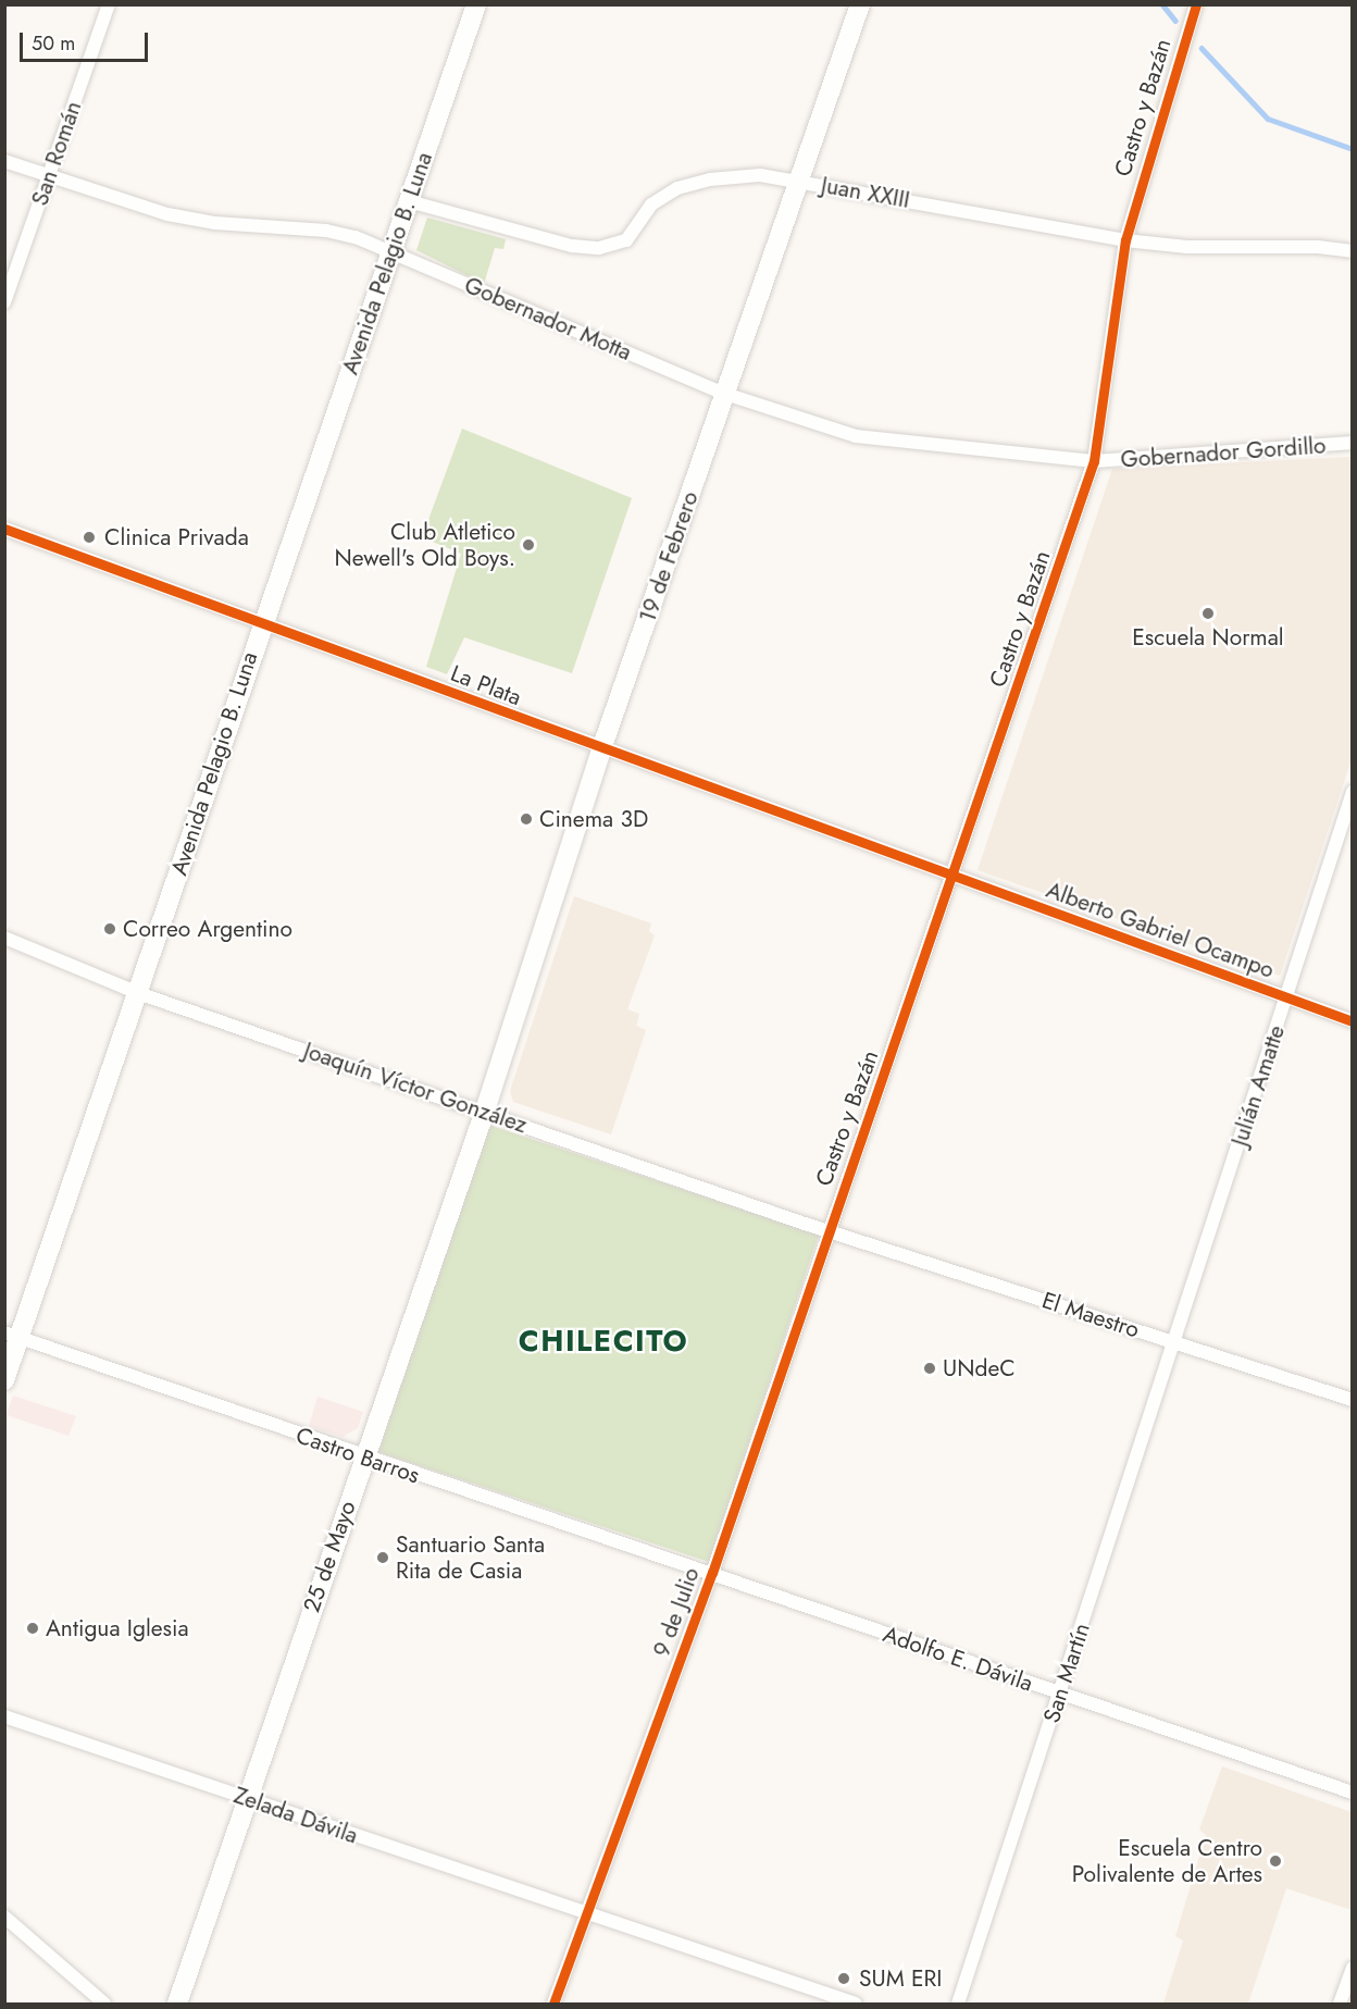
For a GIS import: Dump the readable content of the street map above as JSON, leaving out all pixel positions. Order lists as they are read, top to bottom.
{
  "streets": {
    "main road": ["Avenida Pelagio B. Luna", "19 de Febrero", "25 de Mayo"],
    "street": [
      "Castro y Bazán",
      "San Román",
      "Juan XXIII",
      "Gobernador Motta",
      "Gobernador Gordillo",
      "La Plata",
      "Alberto Gabriel Ocampo",
      "Julián Amatte",
      "Joaquín Víctor González",
      "El Maestro",
      "Castro Barros",
      "9 de Julio",
      "Adolfo E. Dávila",
      "San Martín",
      "Zelada Dávila"
    ]
  },
  "crossings": [
    ["Castro y Bazán", "Juan XXIII"],
    ["Castro y Bazán", "Gobernador Motta"],
    ["Castro y Bazán", "Gobernador Gordillo"],
    ["Castro y Bazán", "La Plata"],
    ["Castro y Bazán", "Alberto Gabriel Ocampo"],
    ["Castro y Bazán", "Joaquín Víctor González"],
    ["Castro y Bazán", "El Maestro"],
    ["Castro y Bazán", "9 de Julio"],
    ["San Román", "Gobernador Motta"],
    ["Juan XXIII", "Avenida Pelagio B. Luna"],
    ["Juan XXIII", "19 de Febrero"],
    ["Avenida Pelagio B. Luna", "Gobernador Motta"],
    ["Avenida Pelagio B. Luna", "La Plata"],
    ["Avenida Pelagio B. Luna", "Joaquín Víctor González"],
    ["Avenida Pelagio B. Luna", "Castro Barros"],
    ["Gobernador Motta", "Gobernador Gordillo"],
    ["Gobernador Motta", "19 de Febrero"],
    ["19 de Febrero", "La Plata"],
    ["19 de Febrero", "Joaquín Víctor González"],
    ["19 de Febrero", "25 de Mayo"],
    ["La Plata", "Alberto Gabriel Ocampo"],
    ["Alberto Gabriel Ocampo", "Julián Amatte"],
    ["Julián Amatte", "El Maestro"],
    ["Julián Amatte", "San Martín"],
    ["Joaquín Víctor González", "El Maestro"],
    ["Joaquín Víctor González", "25 de Mayo"],
    ["Joaquín Víctor González", "9 de Julio"],
    ["El Maestro", "9 de Julio"],
    ["El Maestro", "San Martín"],
    ["Castro Barros", "25 de Mayo"],
    ["Castro Barros", "9 de Julio"],
    ["Castro Barros", "Adolfo E. Dávila"],
    ["25 de Mayo", "Zelada Dávila"],
    ["9 de Julio", "Adolfo E. Dávila"],
    ["9 de Julio", "Zelada Dávila"],
    ["Adolfo E. Dávila", "San Martín"]
  ],
  "districts": ["CHILECITO"],
  "places": [
    "Clinica Privada",
    "Club Atletico Newell's Old Boys.",
    "Escuela Normal",
    "Cinema 3D",
    "Correo Argentino",
    "UNdeC",
    "Santuario Santa Rita de Casia",
    "Antigua Iglesia",
    "Escuela Centro Polivalente de Artes",
    "SUM ERI"
  ],
  "scale_bar": "50 m"
}
